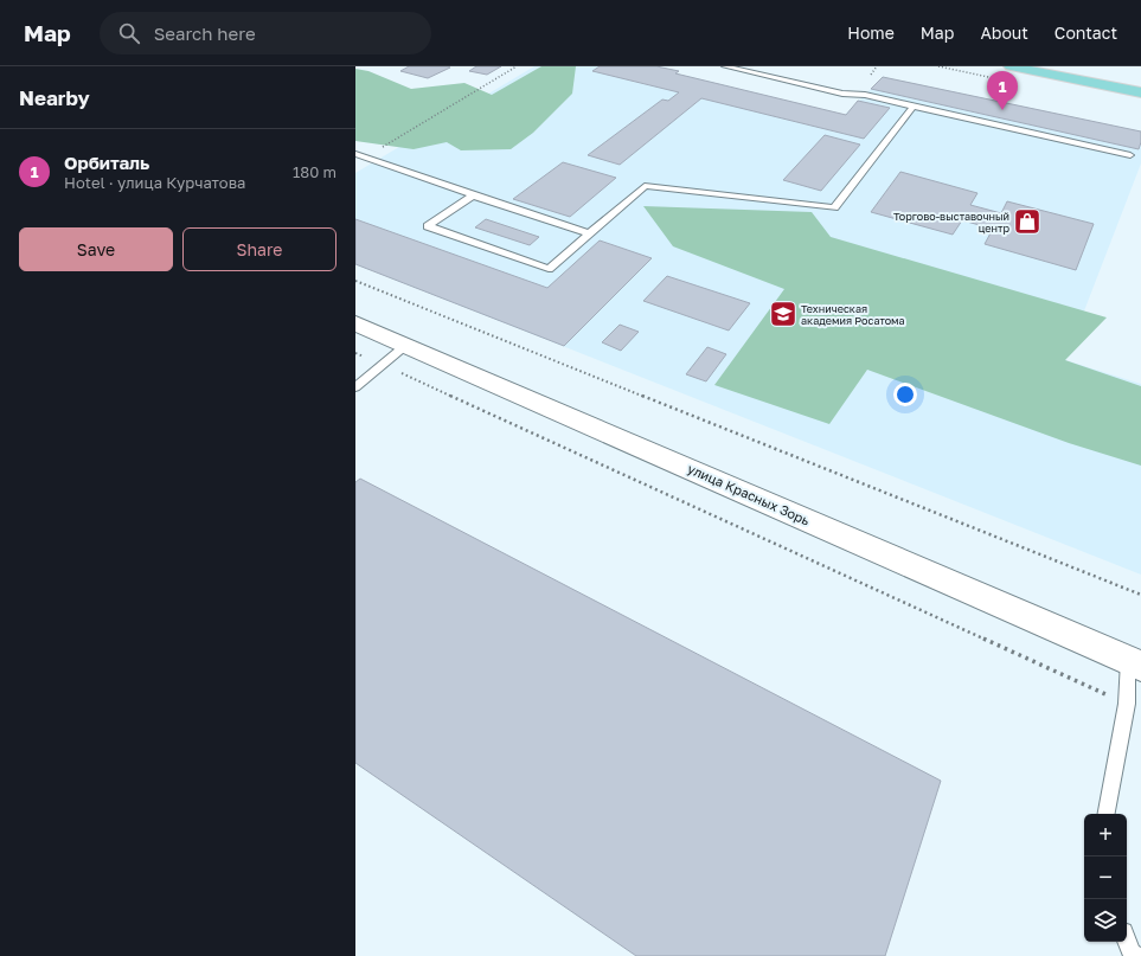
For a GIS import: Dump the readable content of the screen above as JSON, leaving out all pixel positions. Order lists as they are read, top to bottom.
{
  "streets": {
    "street": ["улица Красных Зорь"]
  },
  "places": {
    "shop": ["Торгово-выставочный центр"],
    "school or university": ["Техническая академия Росатома"]
  },
  "page": {
    "header": "Map",
    "search": "Search here",
    "nav": [
      "Home",
      "Map",
      "About",
      "Contact"
    ],
    "heading": "Nearby",
    "pins": "1",
    "list": [
      {
        "mark": "1",
        "name": "Орбиталь",
        "note": "Hotel · улица Курчатова",
        "value": "180 m"
      }
    ],
    "buttons": ["Save", "Share"],
    "map_buttons": ["+", "−"]
  }
}
